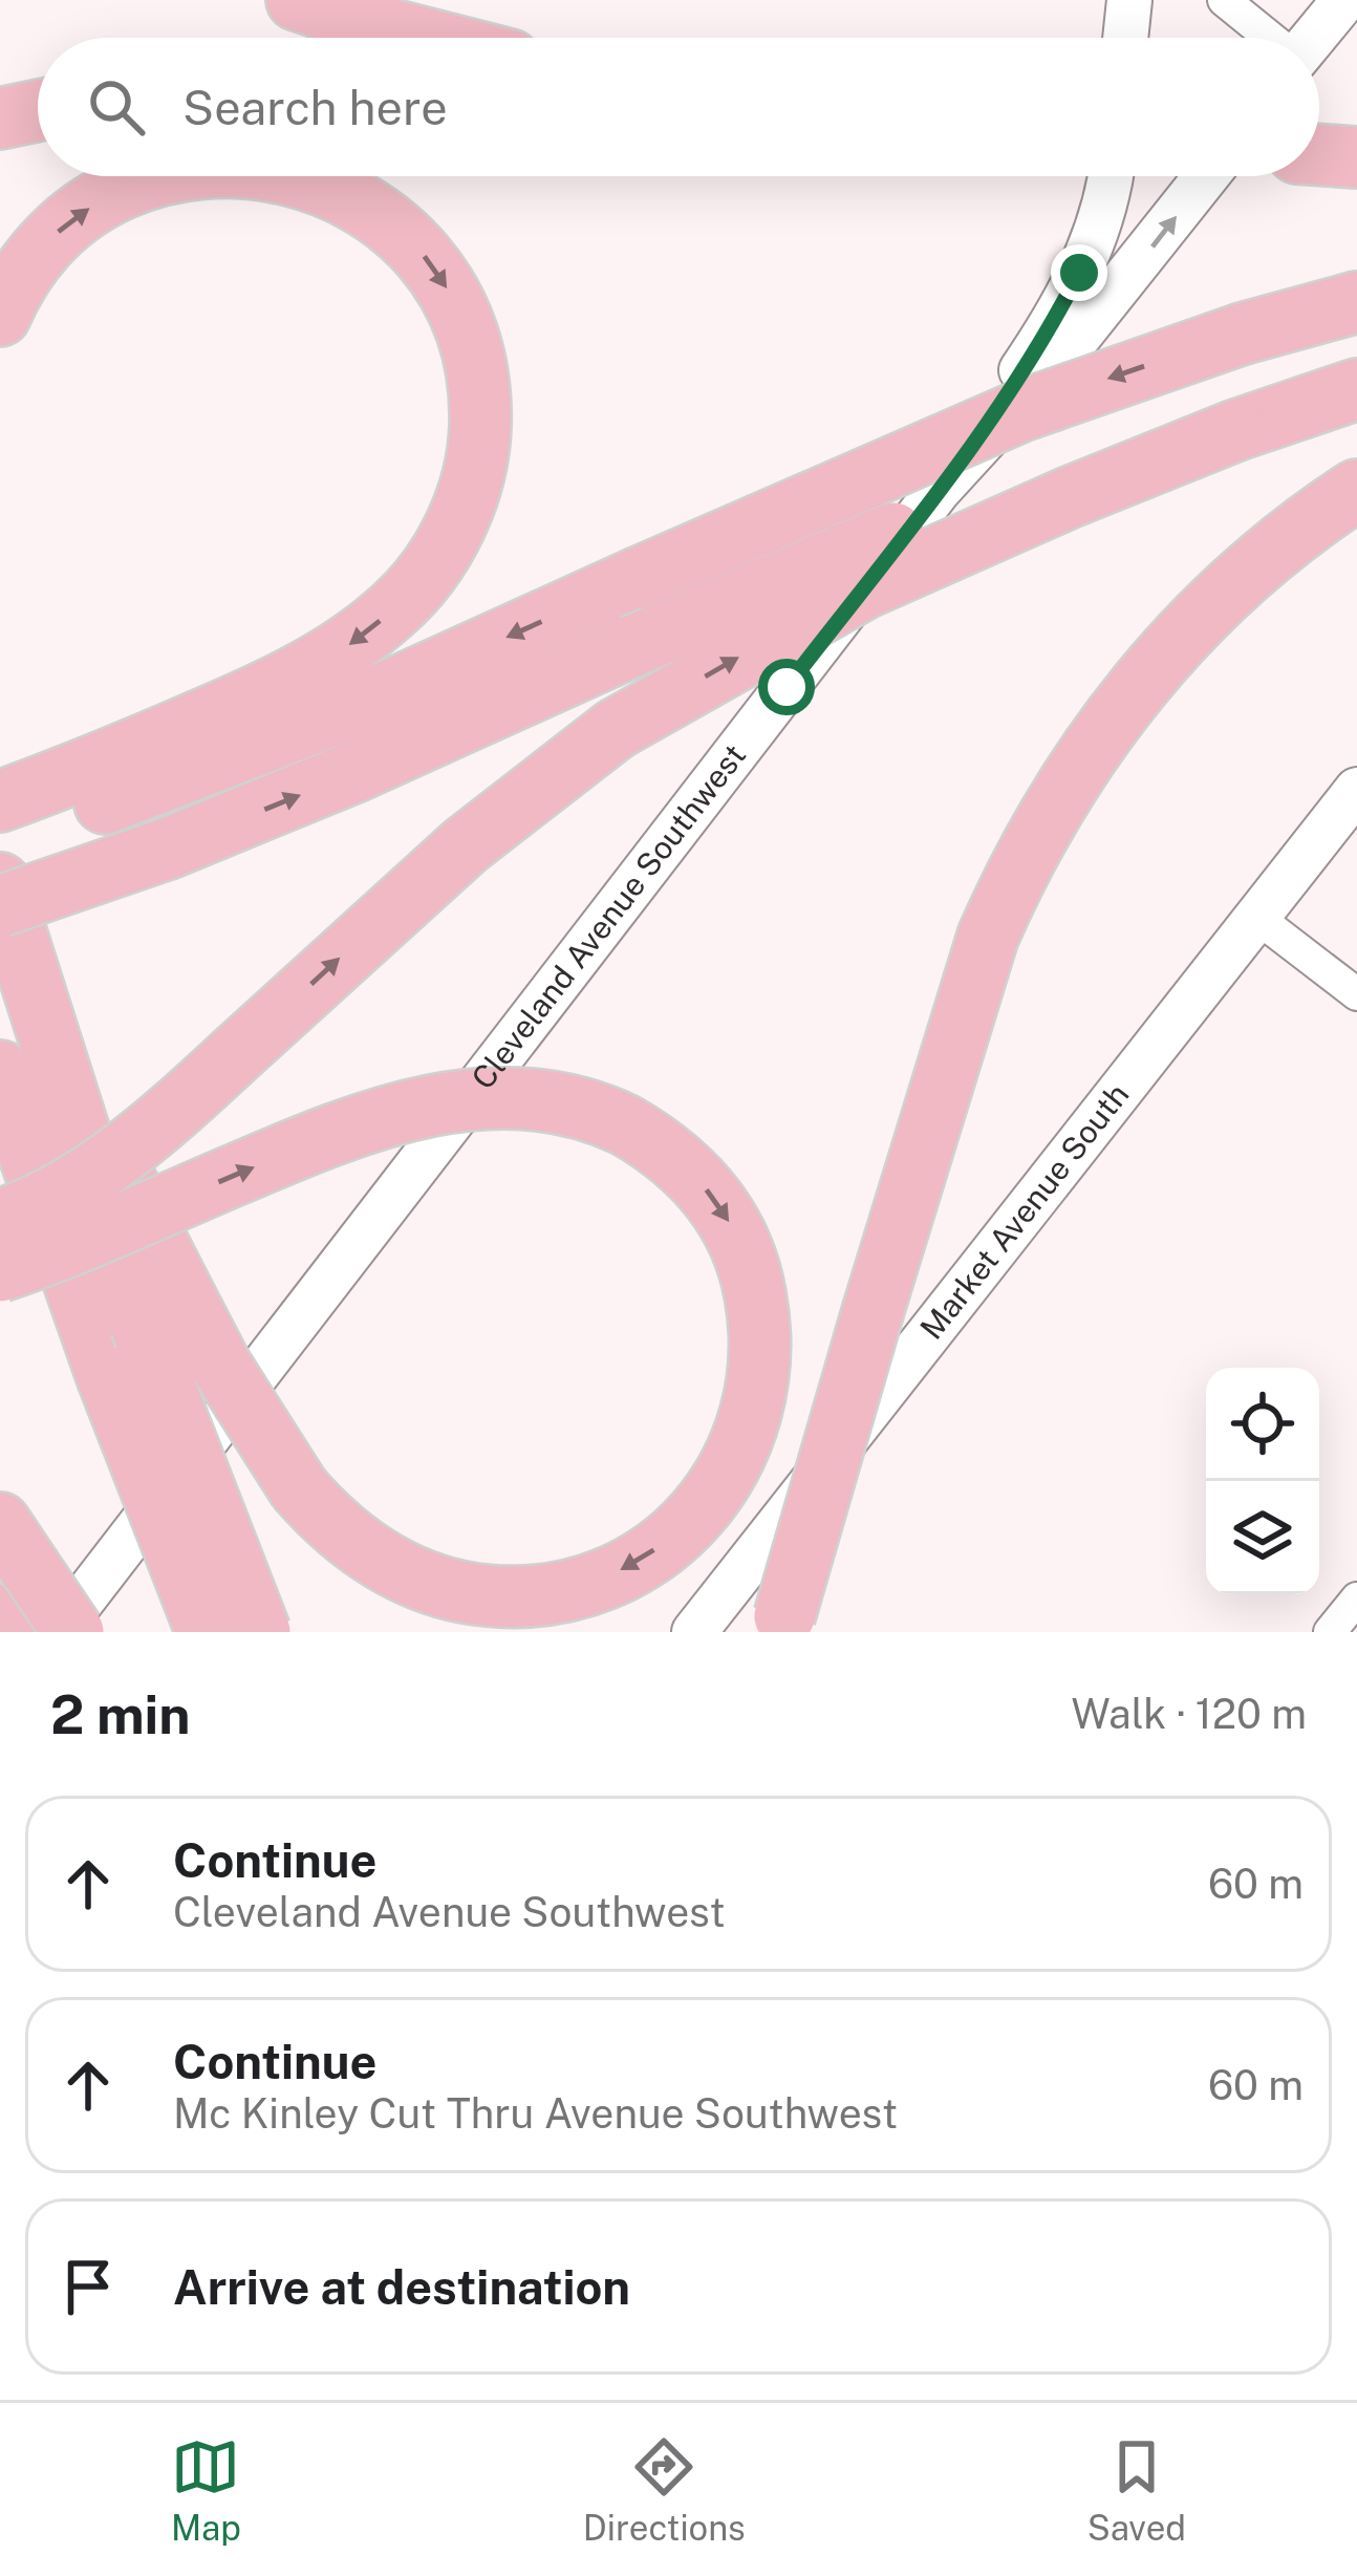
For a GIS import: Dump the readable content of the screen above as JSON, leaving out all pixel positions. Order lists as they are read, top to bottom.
{
  "streets": {
    "main road": ["Cleveland Avenue Southwest", "Market Avenue South"]
  },
  "page": {
    "search": "Search here",
    "heading": ["2 min", "Walk · 120 m"],
    "list": [
      ["Continue", "Cleveland Avenue Southwest", "60 m"],
      ["Continue", "Mc Kinley Cut Thru Avenue Southwest", "60 m"],
      "Arrive at destination"
    ],
    "nav": ["Map", "Directions", "Saved"]
  }
}
